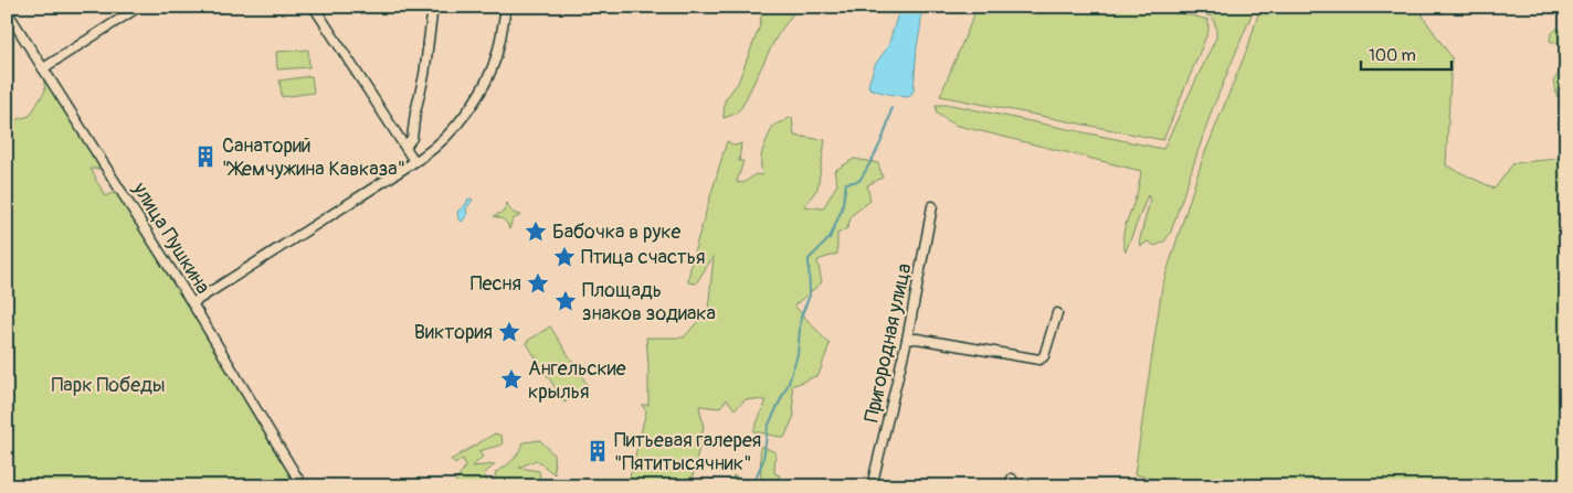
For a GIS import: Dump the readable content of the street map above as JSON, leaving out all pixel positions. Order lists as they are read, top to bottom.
{
  "streets": {
    "street": ["улица Пушкина", "Пригородная улица"]
  },
  "parks": ["Парк Победы"],
  "places": {
    "building": ["Санаторий \"Жемчужина Кавказа\"", "Питьевая галерея \"Пятитысячник\""],
    "place": [
      "Бабочка в руке",
      "Птица счастья",
      "Песня",
      "Площадь знаков зодиака",
      "Виктория",
      "Ангельские крылья"
    ]
  },
  "scale_bar": "100 m"
}
